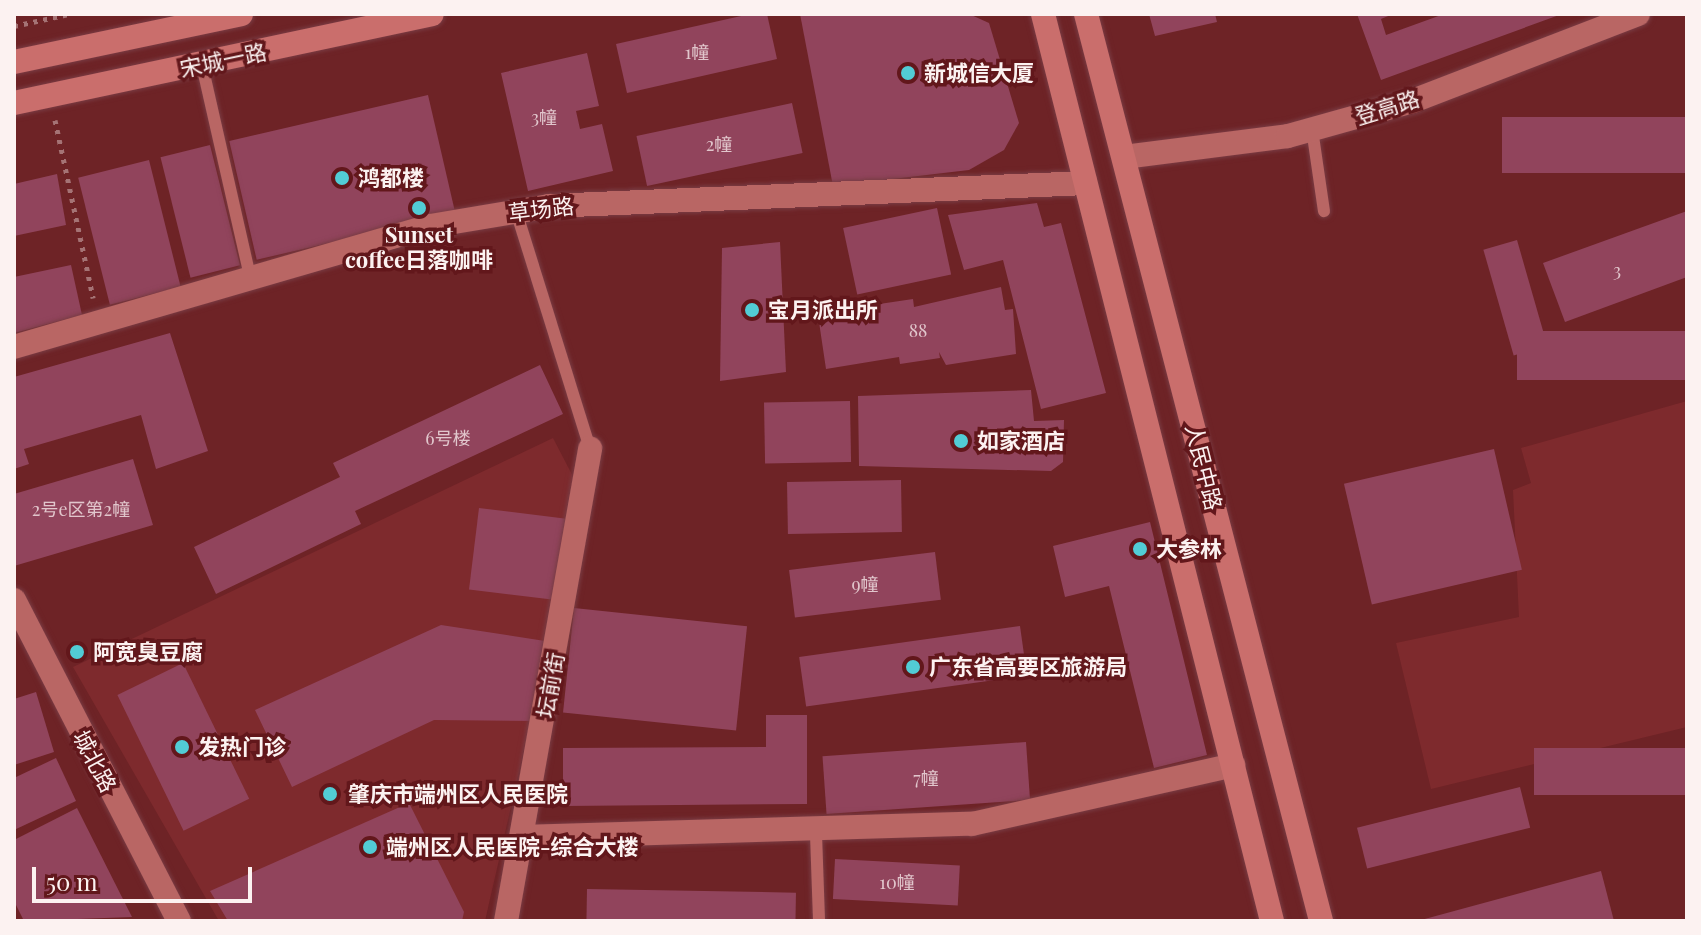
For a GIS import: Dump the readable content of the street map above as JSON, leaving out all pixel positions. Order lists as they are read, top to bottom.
{
  "streets": {
    "main road": ["宋城一路", "人民中路"],
    "street": [
      "登高路",
      "草场路",
      "坛前街",
      "城北路"
    ]
  },
  "crossings": [
    ["登高路", "人民中路"],
    ["草场路", "人民中路"]
  ],
  "places": [
    "新城信大厦",
    "鸿都楼",
    "Sunset coffee日落咖啡",
    "宝月派出所",
    "如家酒店",
    "大参林",
    "阿宽臭豆腐",
    "广东省高要区旅游局",
    "发热门诊",
    "肇庆市端州区人民医院",
    "端州区人民医院-综合大楼"
  ],
  "house_numbers": [
    "1幢",
    "3幢",
    "2幢",
    "3",
    "88",
    "6号楼",
    "2号e区第2幢",
    "9幢",
    "7幢",
    "10幢"
  ],
  "scale_bar": "50 m"
}
